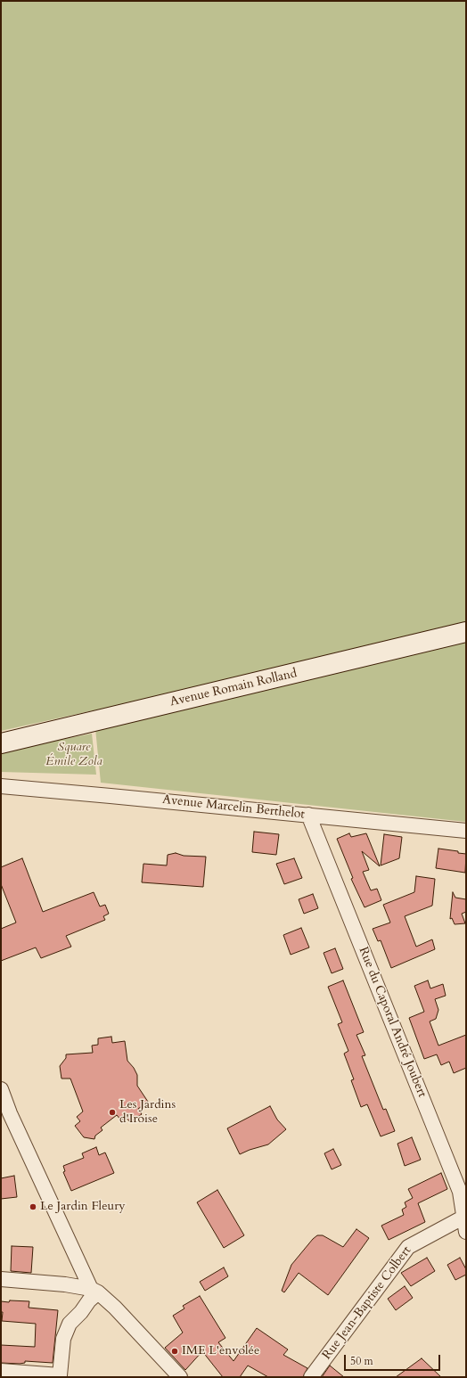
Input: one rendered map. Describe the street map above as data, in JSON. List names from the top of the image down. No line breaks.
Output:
{"streets":{"main road":["Avenue Romain Rolland"],"street":["Avenue Marcelin Berthelot","Rue du Caporal André Joubert","Rue Jean-Baptiste Colbert"]},"crossings":[["Avenue Marcelin Berthelot","Rue du Caporal André Joubert"],["Rue du Caporal André Joubert","Rue Jean-Baptiste Colbert"]],"parks":["Square Émile Zola"],"places":["Les Jardins d'Iroise","Le Jardin Fleury","IME L'envolée"],"scale_bar":"50 m"}
